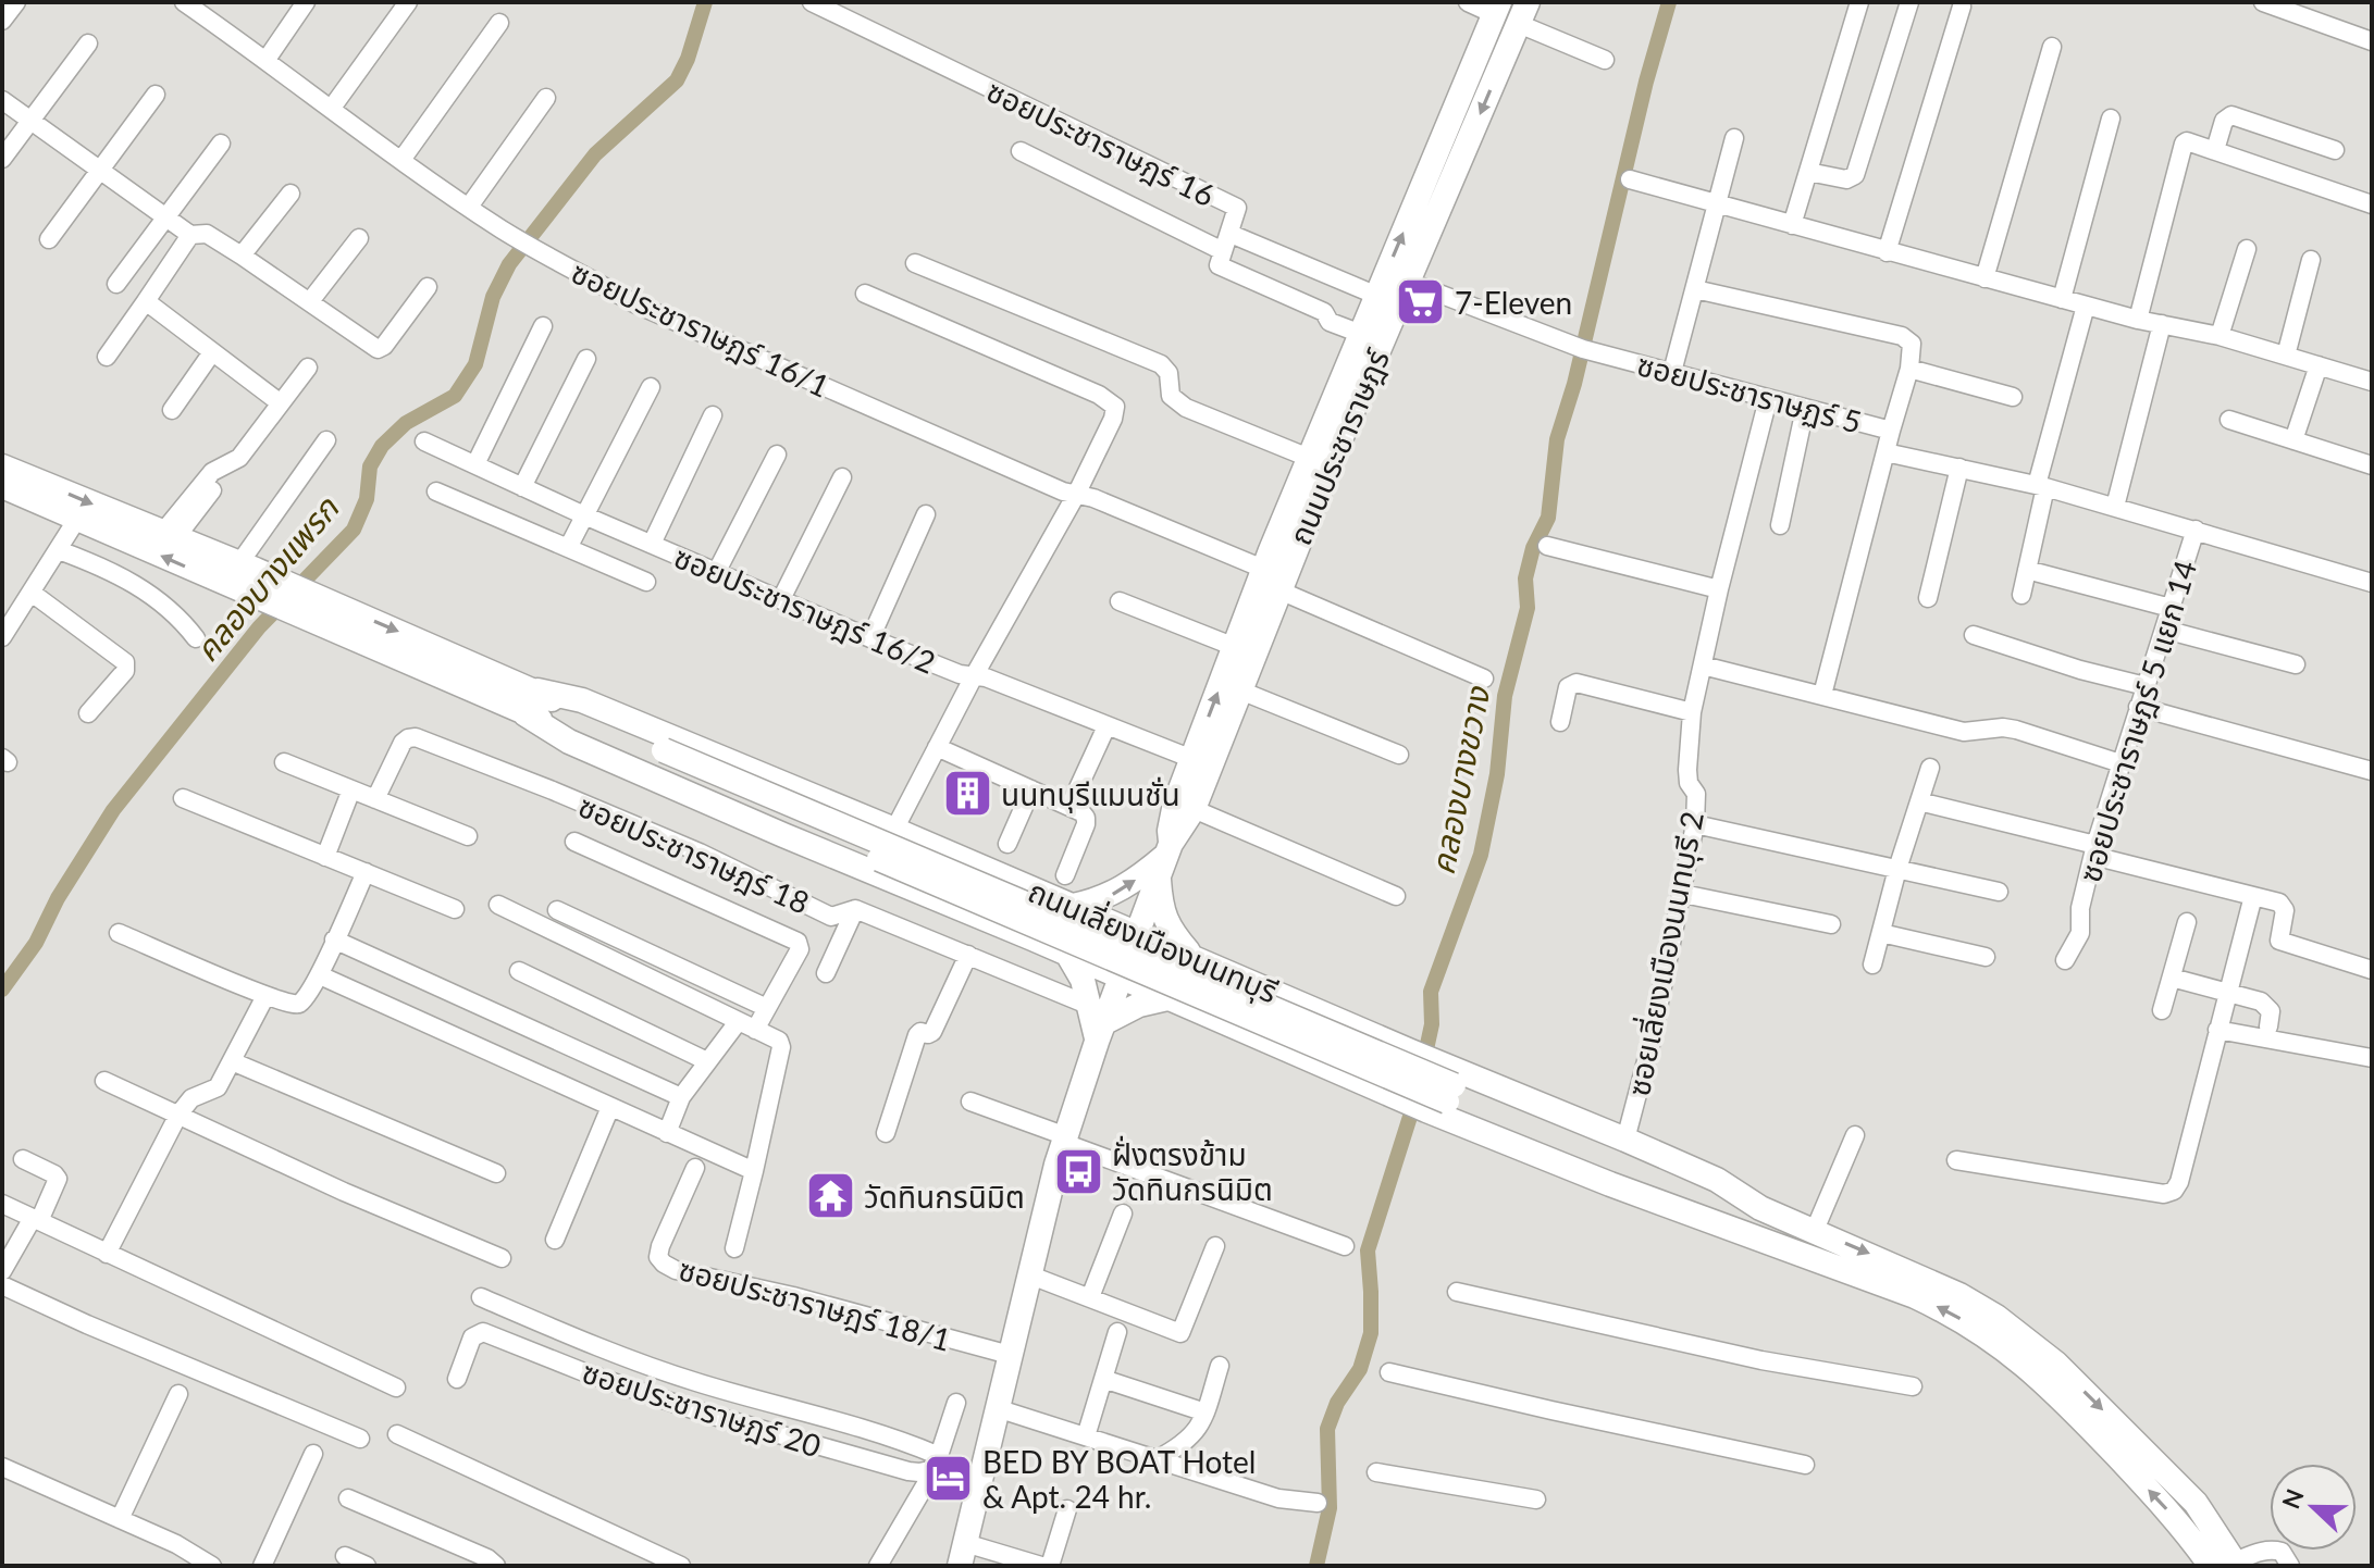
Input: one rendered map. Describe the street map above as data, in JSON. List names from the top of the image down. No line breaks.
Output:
{"streets":{"main road":["ถนนประชาราษฎร์","ถนนเลี่ยงเมืองนนทบุรี"],"street":["ซอยประชาราษฎร์ 16","ซอยประชาราษฎร์ 16/1","ซอยประชาราษฏร์ 5","ซอยประชาราษฎร์ 16/2","ซอยประชาราษฎร์ 5 แยก 14","ซอยประชาราษฎร์ 18","ซอยเลี่ยงเมืองนนทบุรี 2","ซอยประชาราษฎร์ 18/1","ซอยประชาราษฎร์ 20"]},"crossings":[["ซอยประชาราษฎร์ 16","ถนนประชาราษฎร์"],["ซอยประชาราษฎร์ 16/1","ถนนประชาราษฎร์"],["ซอยประชาราษฏร์ 5","ถนนประชาราษฎร์"],["ซอยประชาราษฏร์ 5","ซอยประชาราษฎร์ 5 แยก 14"],["ซอยประชาราษฏร์ 5","ซอยเลี่ยงเมืองนนทบุรี 2"],["ถนนประชาราษฎร์","ซอยประชาราษฎร์ 16/2"],["ถนนประชาราษฎร์","ซอยประชาราษฎร์ 18"],["ถนนประชาราษฎร์","ถนนเลี่ยงเมืองนนทบุรี"],["ถนนประชาราษฎร์","ซอยประชาราษฎร์ 18/1"],["ถนนประชาราษฎร์","ซอยประชาราษฎร์ 20"],["ถนนเลี่ยงเมืองนนทบุรี","ซอยเลี่ยงเมืองนนทบุรี 2"]],"water":["คลองบางแพรก","คลองบางขวาง"],"places":{"supermarket":["7-Eleven"],"building":["นนทบุรีแมนชั่น"],"bus stop":["ฝั่งตรงข้าม วัดทินกรนิมิต"],"temple":["วัดทินกรนิมิต"],"hotel":["BED BY BOAT Hotel & Apt. 24 hr."]},"north":"left"}
